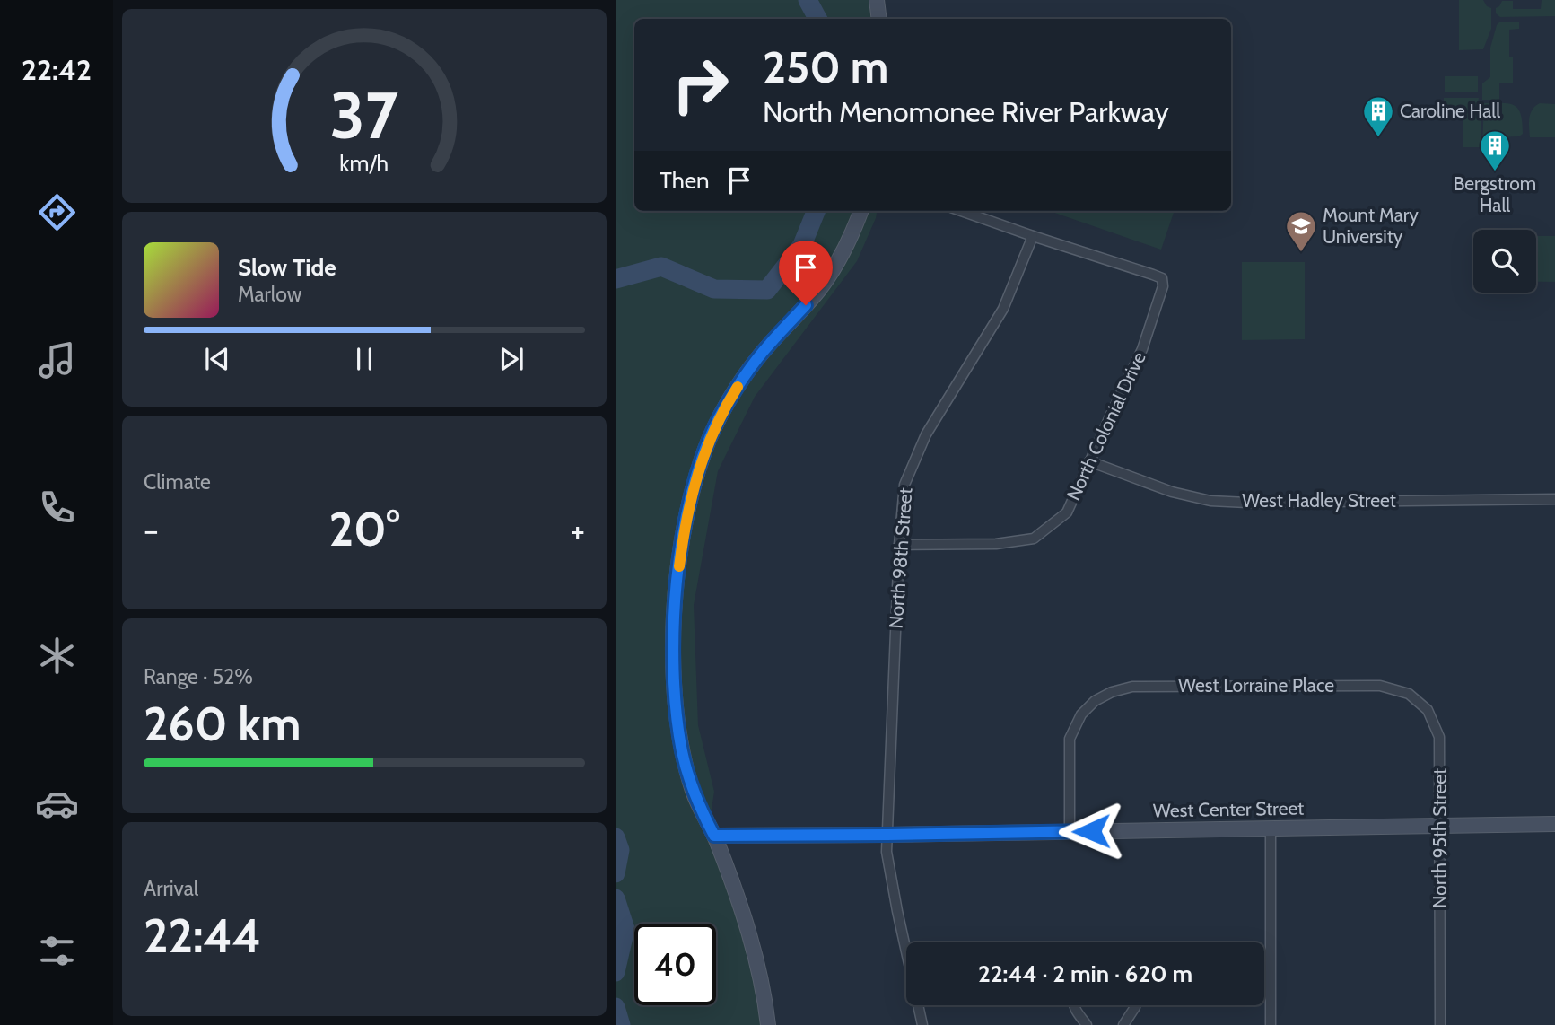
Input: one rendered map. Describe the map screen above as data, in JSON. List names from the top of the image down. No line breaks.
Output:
{"streets":{"street":["North Colonial Drive","West Hadley Street","North 98th Street","West Lorraine Place","West Center Street","North 95th Street"]},"crossings":[["North Colonial Drive","West Hadley Street"],["North Colonial Drive","North 98th Street"],["North 98th Street","West Center Street"],["West Lorraine Place","West Center Street"],["West Lorraine Place","North 95th Street"],["West Center Street","North 95th Street"]],"places":{"building":["Caroline Hall","Bergstrom Hall"],"school or university":["Mount Mary University"]},"page":{"tabs":"22:42","turn":["250 m","North Menomonee River Parkway"],"then":"Then","song":["Slow Tide","Marlow"],"tile":["Climate",["Range · 52%","260 km"],["Arrival","22:44"]],"heat":["−","20°","+"],"limit":"40","trip":"22:44 · 2 min · 620 m","gauge":["37","km/h"]}}
